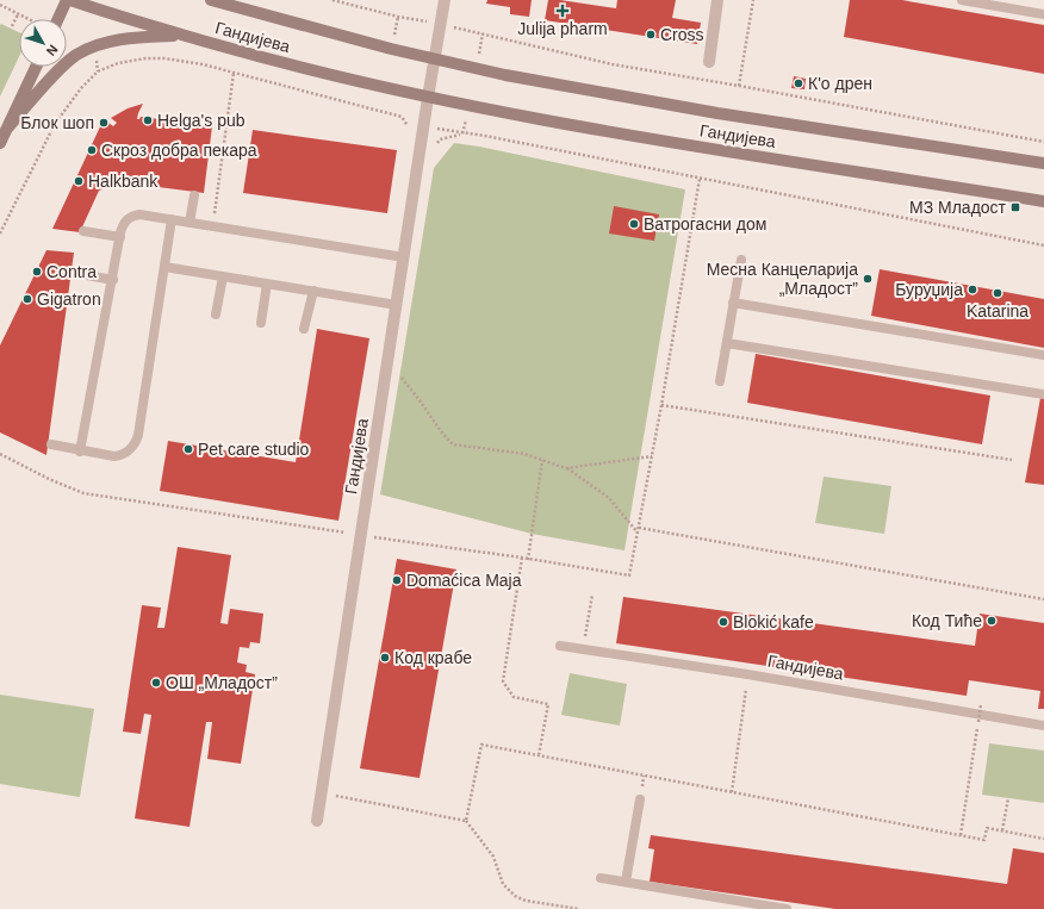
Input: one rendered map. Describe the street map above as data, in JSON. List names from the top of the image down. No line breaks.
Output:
{"streets":{"main road":["Гандијева"]},"places":{"health":["Julija pharm"],"other":["Cross","К'о дрен","Helga's pub","Блок шоп","Скроз добра пекара","Halkbank","Ватрогасни дом","Contra","Месна Канцеларија „Младост”","Буруџија","Katarina","Gigatron","Pet care studio","Domaćica Maja","Код Тиће","Blokić kafe","Код крабе","ОШ „Младост”"],"transit":["МЗ Младост"]},"north":"bottom right"}
